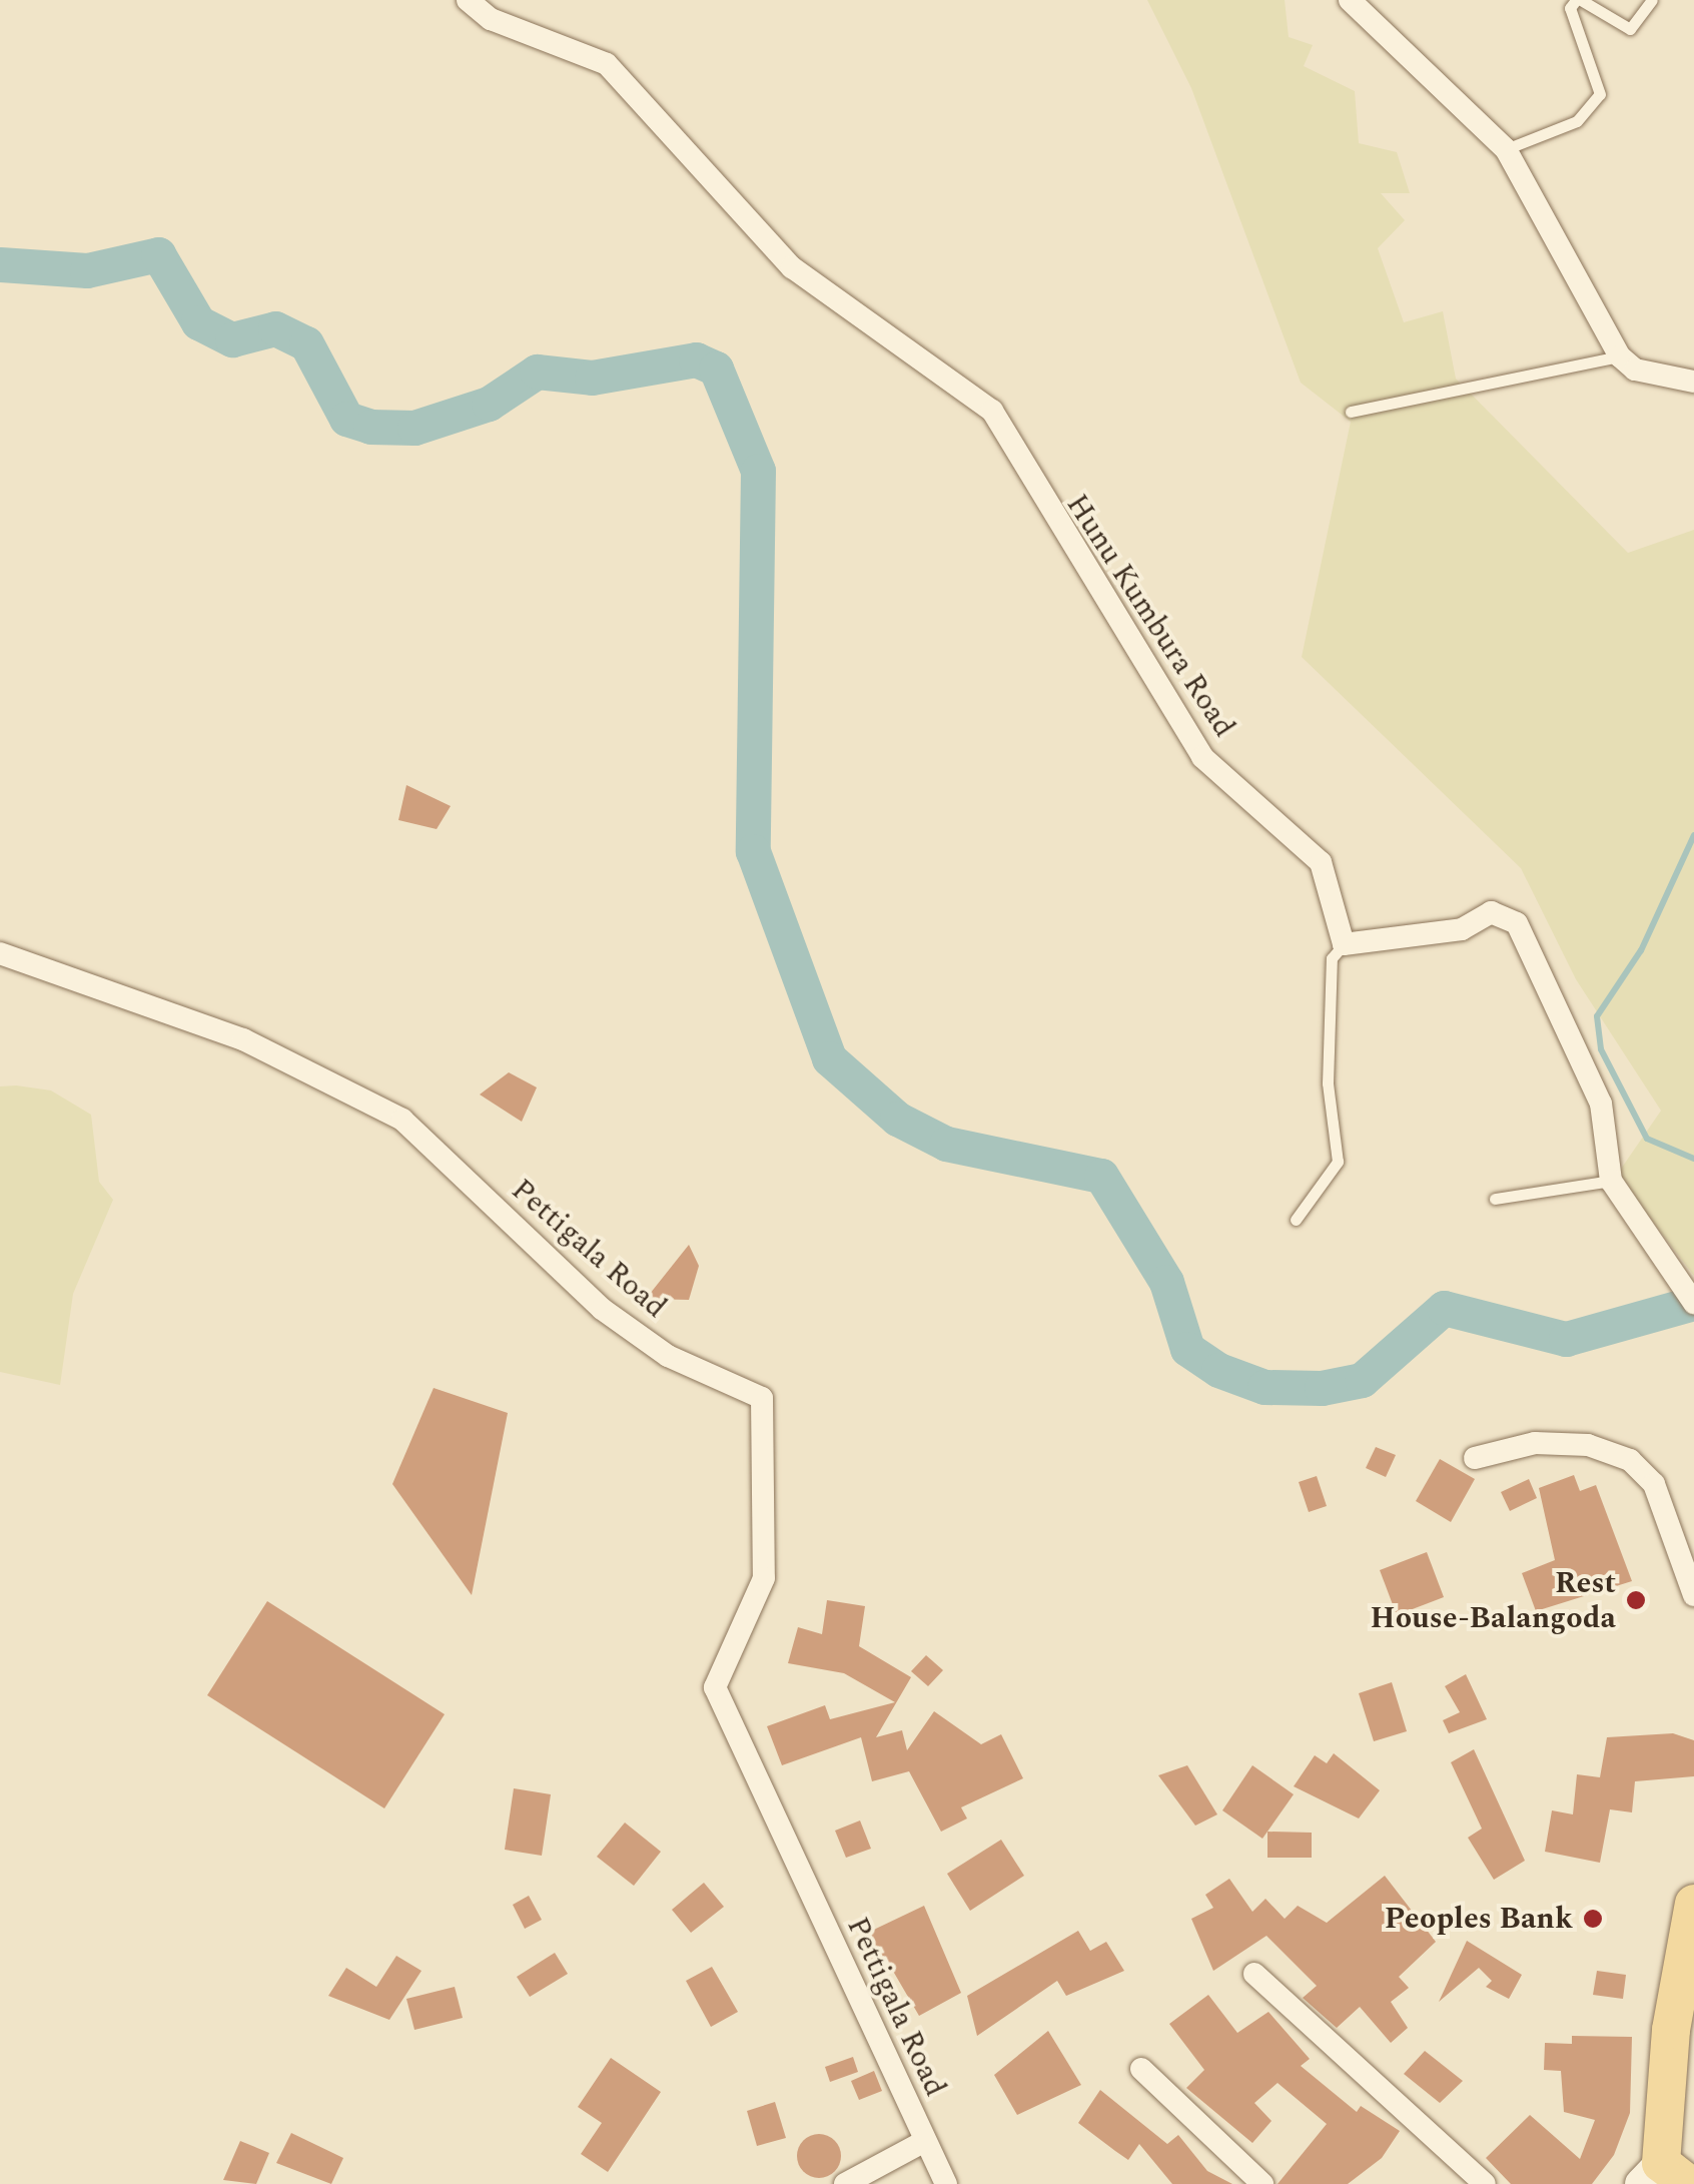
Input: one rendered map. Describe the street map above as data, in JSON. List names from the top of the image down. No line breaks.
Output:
{"streets":{"street":["Hunu Kumbura Road","Pettigala Road"]},"places":["Rest House-Balangoda","Peoples Bank"]}
